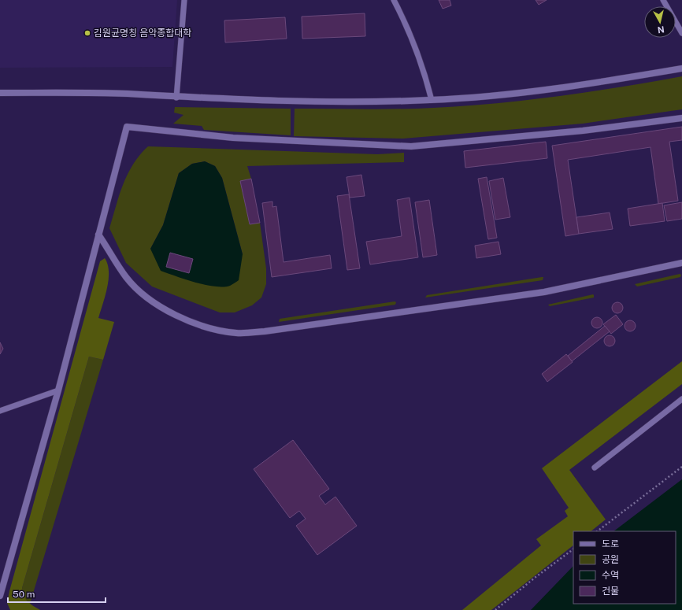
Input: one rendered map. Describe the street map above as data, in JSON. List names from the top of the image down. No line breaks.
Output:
{"places":["김원균명칭 음악종합대학"],"legend":["도로","공원","수역","건물"],"scale_bar":"50 m","north":"bottom"}
